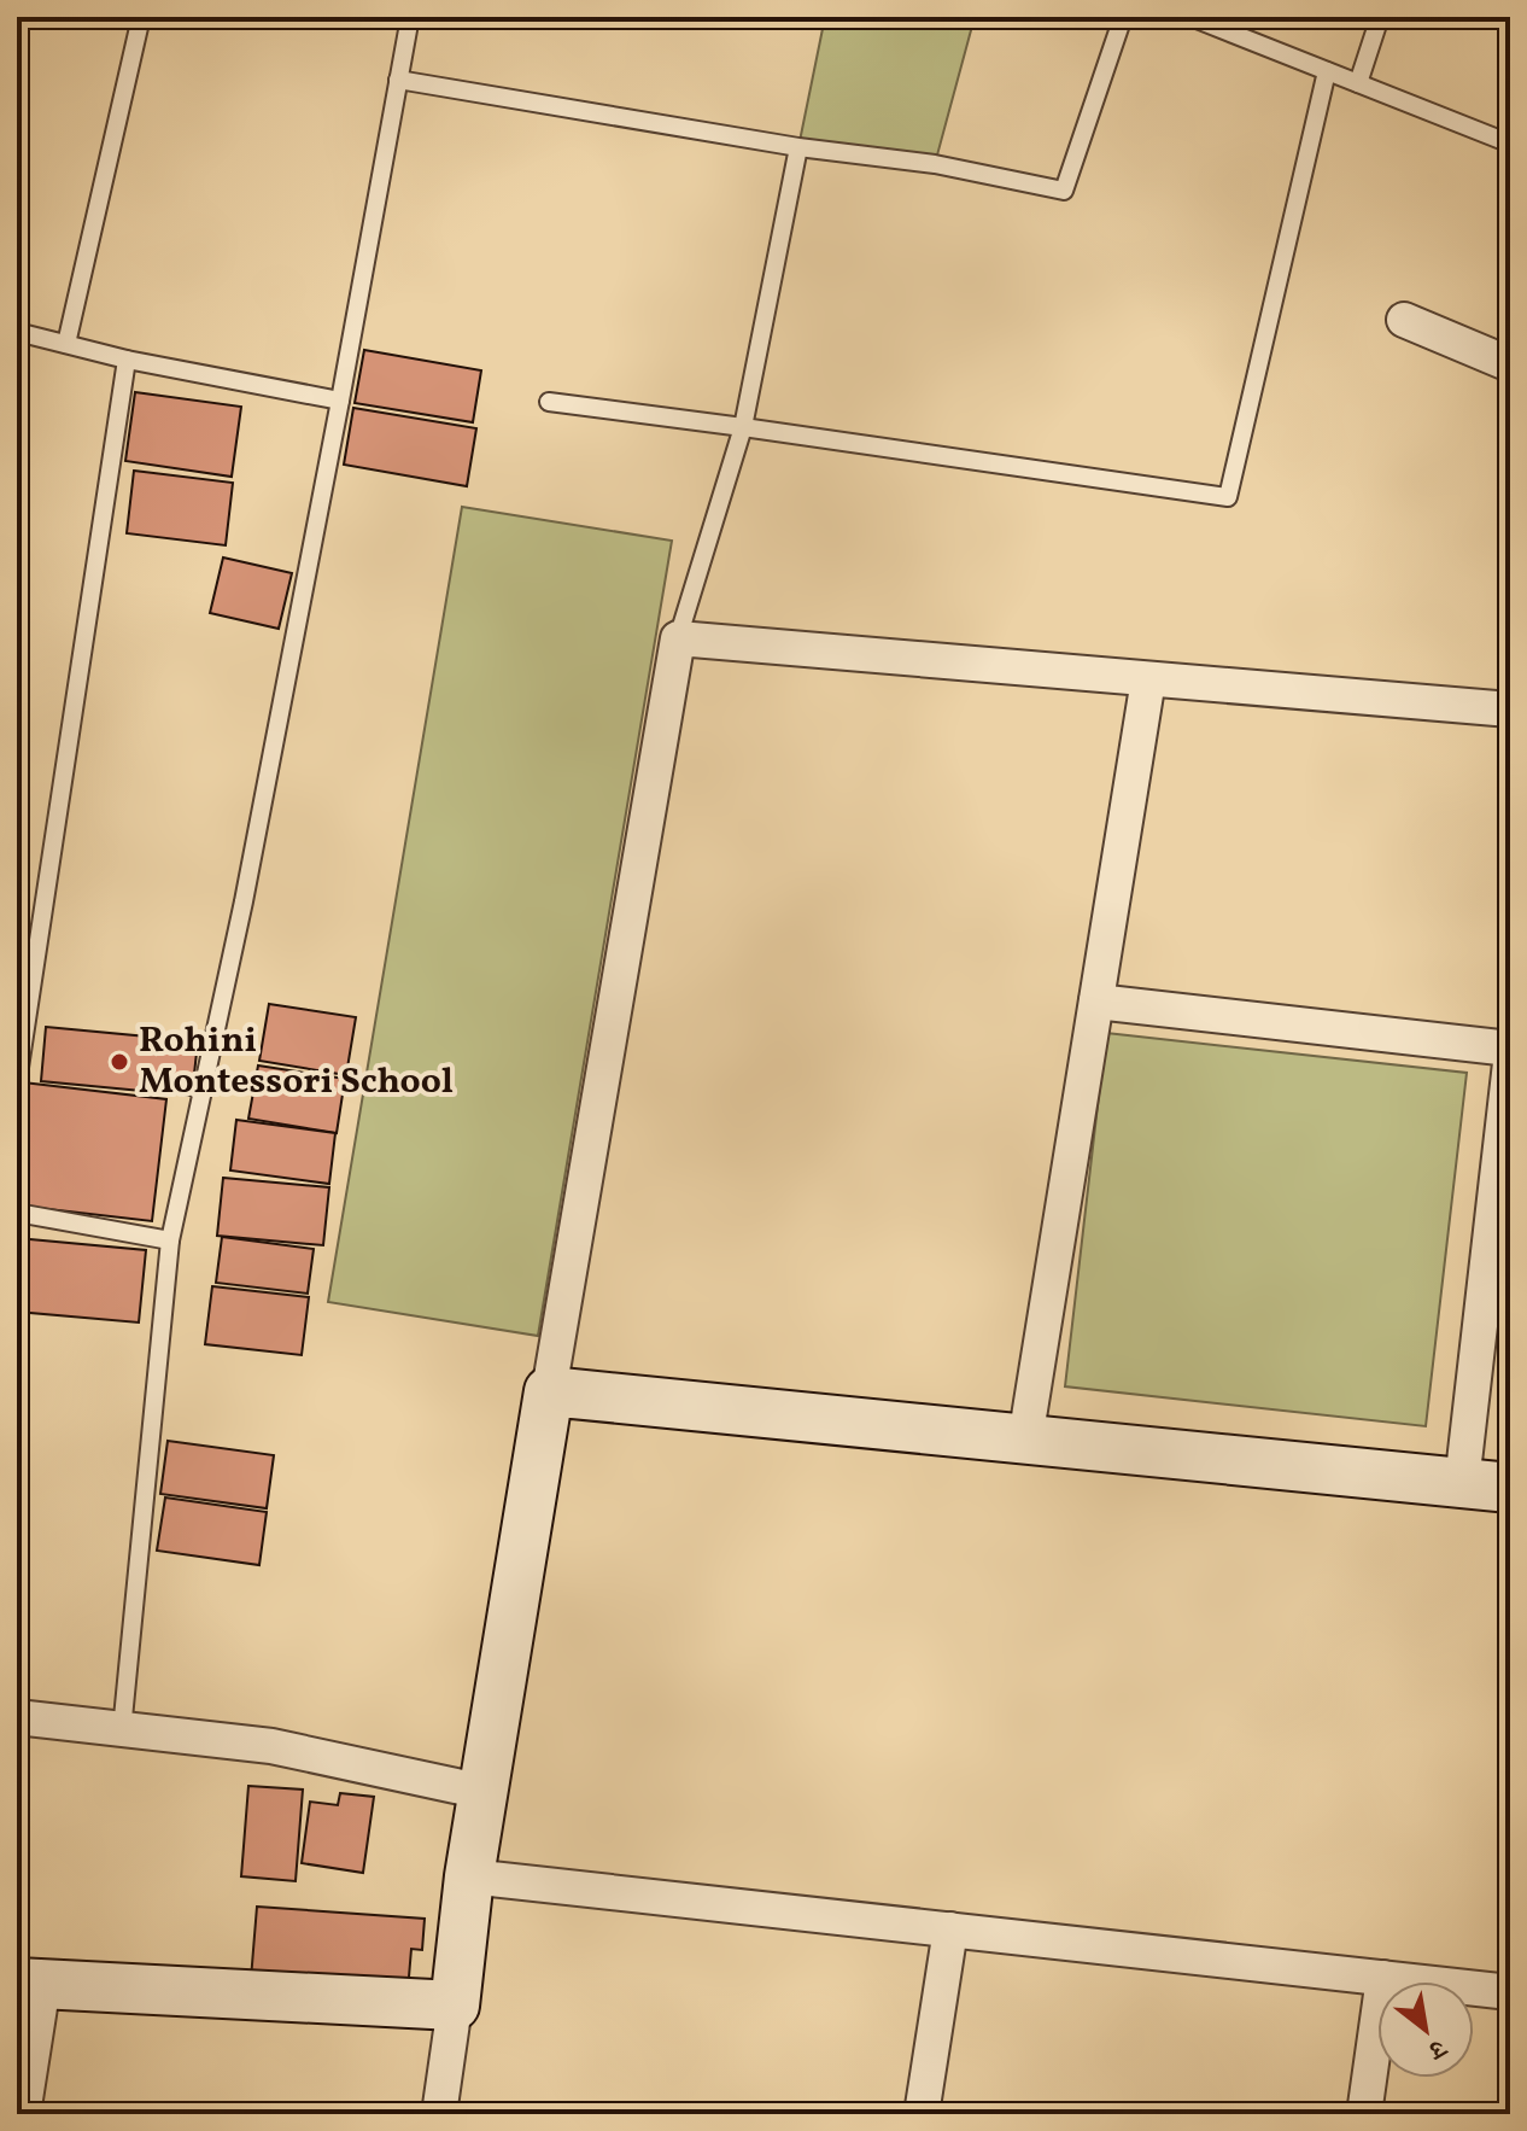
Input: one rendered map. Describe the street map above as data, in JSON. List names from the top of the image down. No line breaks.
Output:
{"places":["Rohini Montessori School"],"north":"bottom right"}
